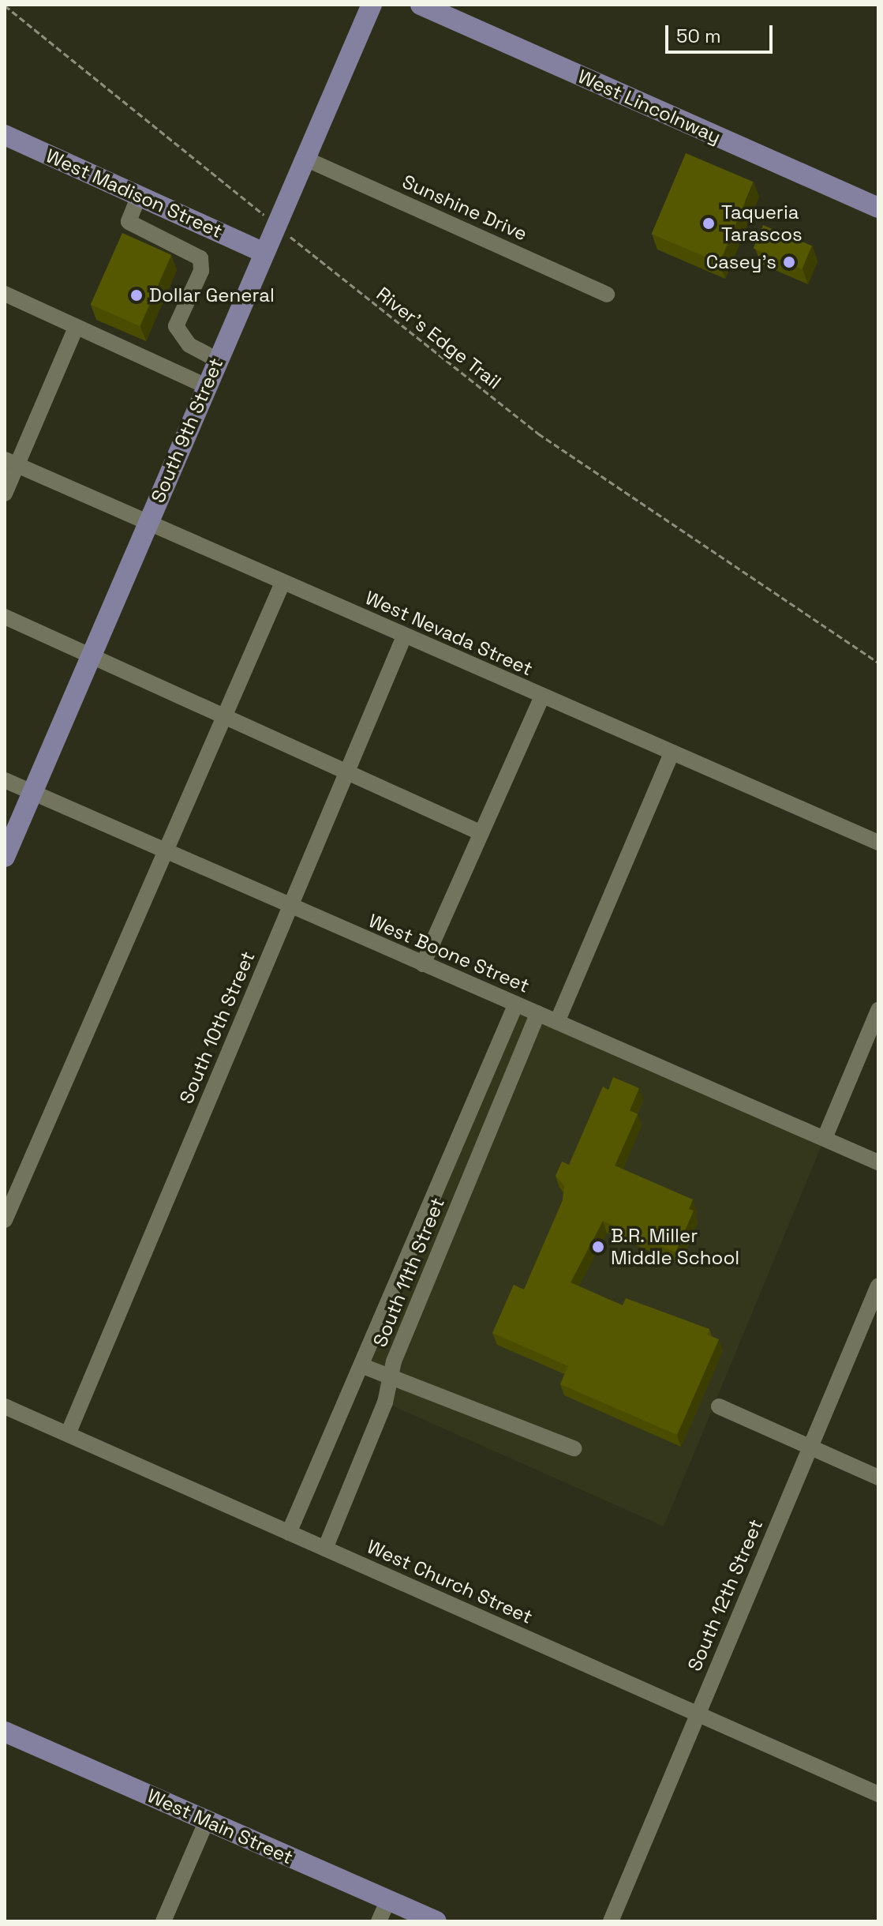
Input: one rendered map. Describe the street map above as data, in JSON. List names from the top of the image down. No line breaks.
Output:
{"streets":{"main road":["West Lincolnway","West Madison Street","South 9th Street","West Main Street"],"street":["Sunshine Drive","West Nevada Street","West Boone Street","South 10th Street","South 11th Street","West Church Street","South 12th Street"],"path":["River's Edge Trail"]},"crossings":[["West Madison Street","South 9th Street"],["Sunshine Drive","South 9th Street"],["River's Edge Trail","South 9th Street"],["South 9th Street","West Nevada Street"],["South 9th Street","West Boone Street"],["West Nevada Street","South 10th Street"],["West Boone Street","South 10th Street"],["West Boone Street","South 11th Street"],["South 10th Street","West Church Street"],["South 11th Street","West Church Street"],["West Church Street","South 12th Street"]],"places":["Taqueria Tarascos","Casey's","Dollar General","B.R. Miller Middle School"],"scale_bar":"50 m"}
